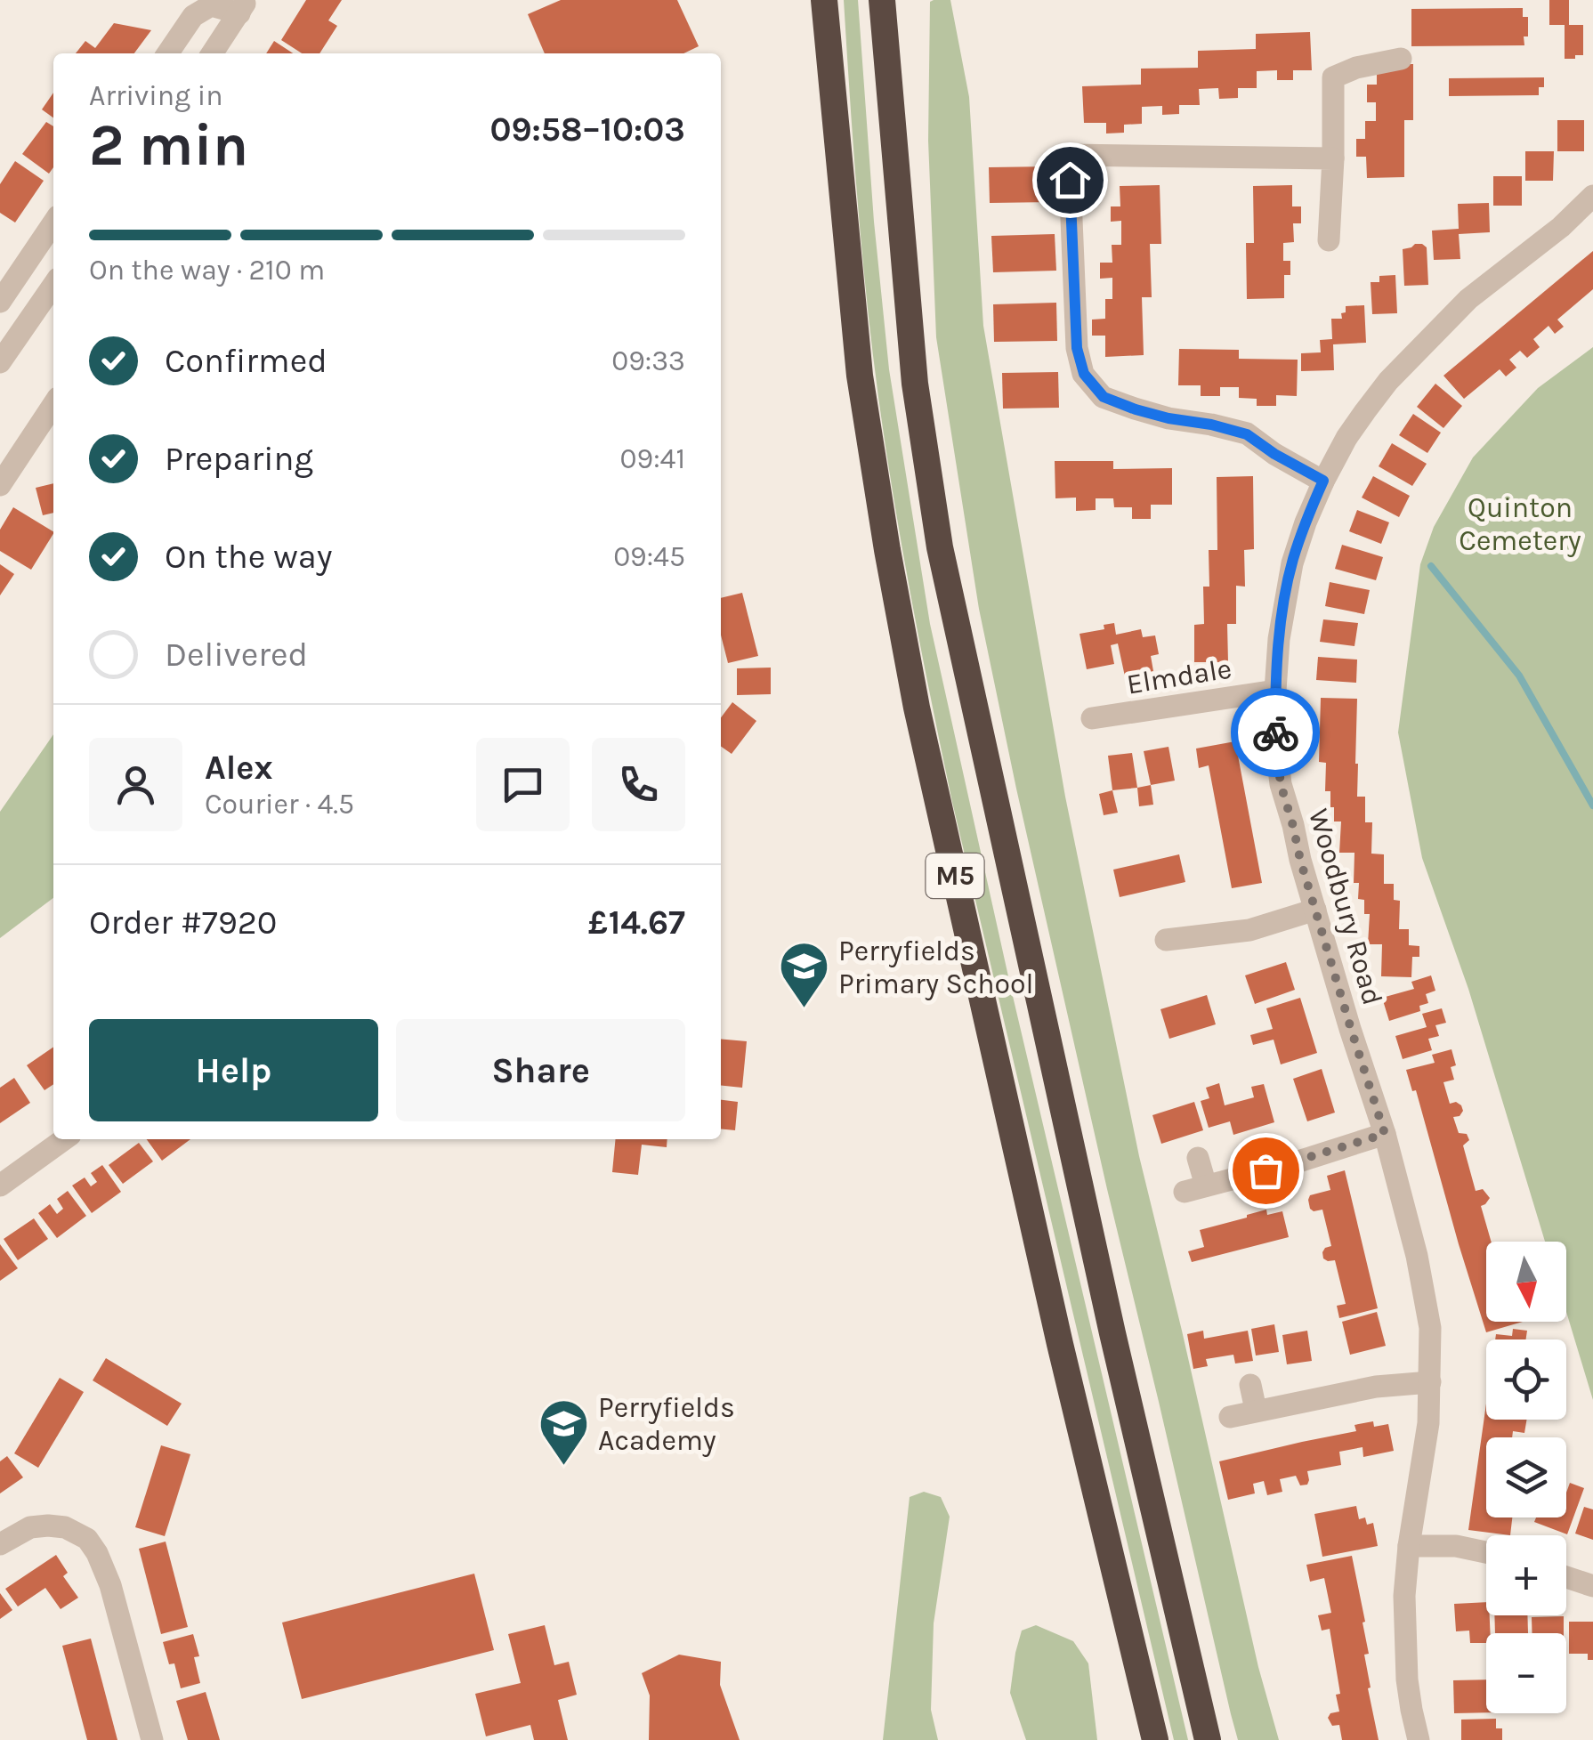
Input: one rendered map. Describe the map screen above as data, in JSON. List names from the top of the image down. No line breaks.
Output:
{"streets":{"highway":["M5"],"street":["Elmdale","Woodbury Road"]},"crossings":[["Elmdale","Woodbury Road"]],"parks":["Quinton Cemetery"],"places":{"school or university":["Perryfields Primary School","Perryfields Academy"]},"north":"bottom","page":{"heading":["2 min","Arriving in","09:58–10:03"],"panel":["Alex","Courier · 4.5","Order #7920","£14.67"],"bar":"On the way · 210 m","list":[["Confirmed","09:33"],["Preparing","09:41"],["On the way","09:45"],"Delivered"],"buttons":["Help","Share"],"map_buttons":["+","−"]}}
